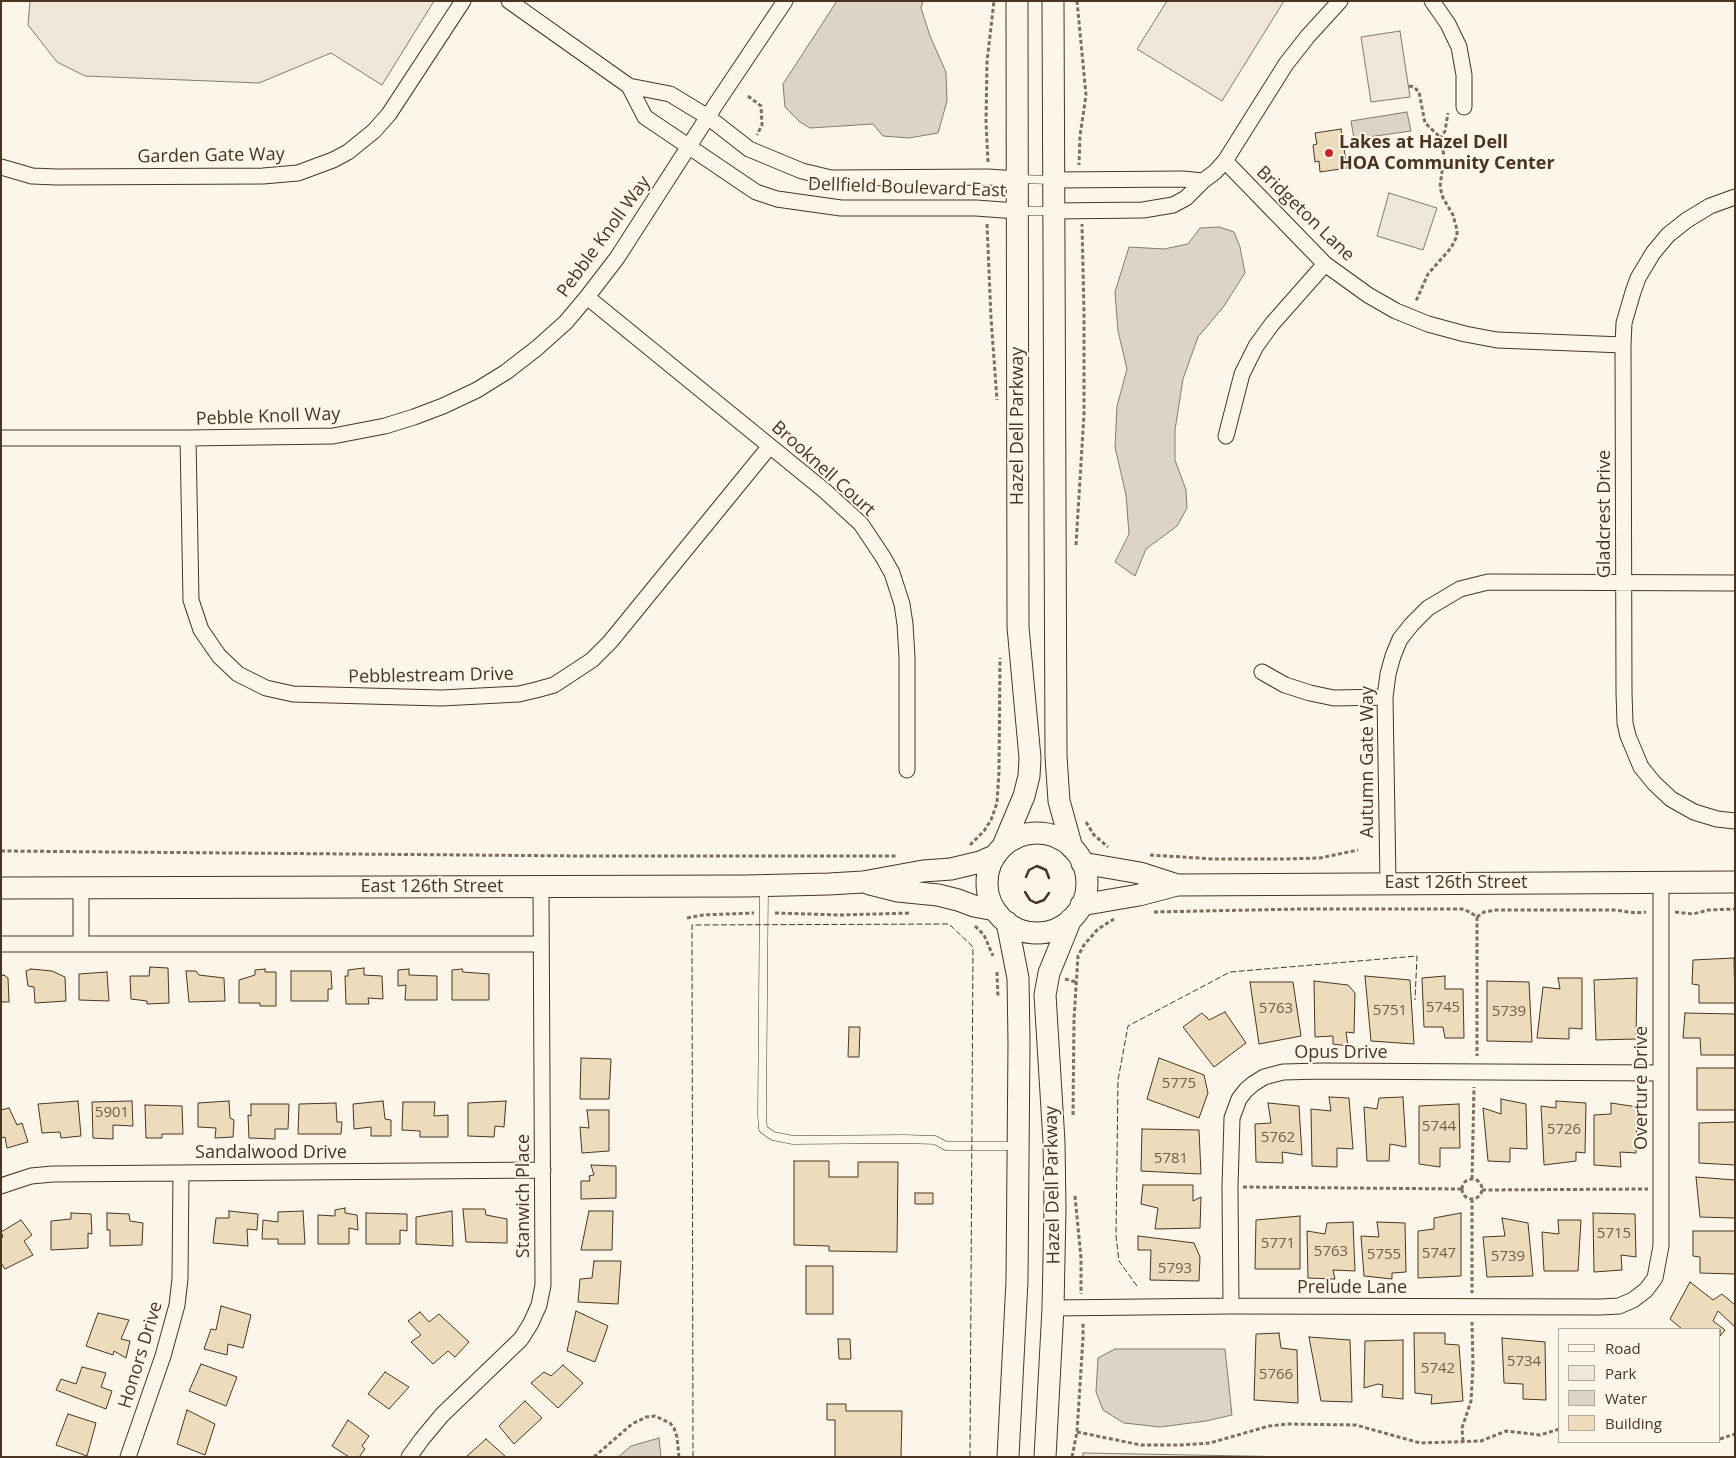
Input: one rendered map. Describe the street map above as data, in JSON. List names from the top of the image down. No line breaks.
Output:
{"streets":{"main road":["Hazel Dell Parkway","East 126th Street"],"street":["Garden Gate Way","Dellfield Boulevard East","Bridgeton Lane","Pebble Knoll Way","Brooknell Court","Gladcrest Drive","Pebblestream Drive","Autumn Gate Way","Opus Drive","Overture Drive","Sandalwood Drive","Stanwich Place","Prelude Lane","Honors Drive"]},"crossings":[["Dellfield Boulevard East","Pebble Knoll Way"],["Dellfield Boulevard East","Hazel Dell Parkway"],["Bridgeton Lane","Gladcrest Drive"],["Pebble Knoll Way","Brooknell Court"],["Pebble Knoll Way","Pebblestream Drive"],["Hazel Dell Parkway","East 126th Street"],["Hazel Dell Parkway","Prelude Lane"],["Brooknell Court","Pebblestream Drive"],["Gladcrest Drive","Autumn Gate Way"],["Autumn Gate Way","East 126th Street"],["East 126th Street","Overture Drive"],["East 126th Street","Stanwich Place"],["Opus Drive","Overture Drive"],["Opus Drive","Prelude Lane"],["Overture Drive","Prelude Lane"],["Sandalwood Drive","Stanwich Place"],["Sandalwood Drive","Honors Drive"]],"places":["Lakes at Hazel Dell HOA Community Center"],"house_numbers":["5745","5763","5751","5739","5775","5901","5744","5726","5762","5781","5715","5771","5763","5747","5755","5739","5793","5734","5742","5766"],"legend":["Road","Park","Water","Building"]}
